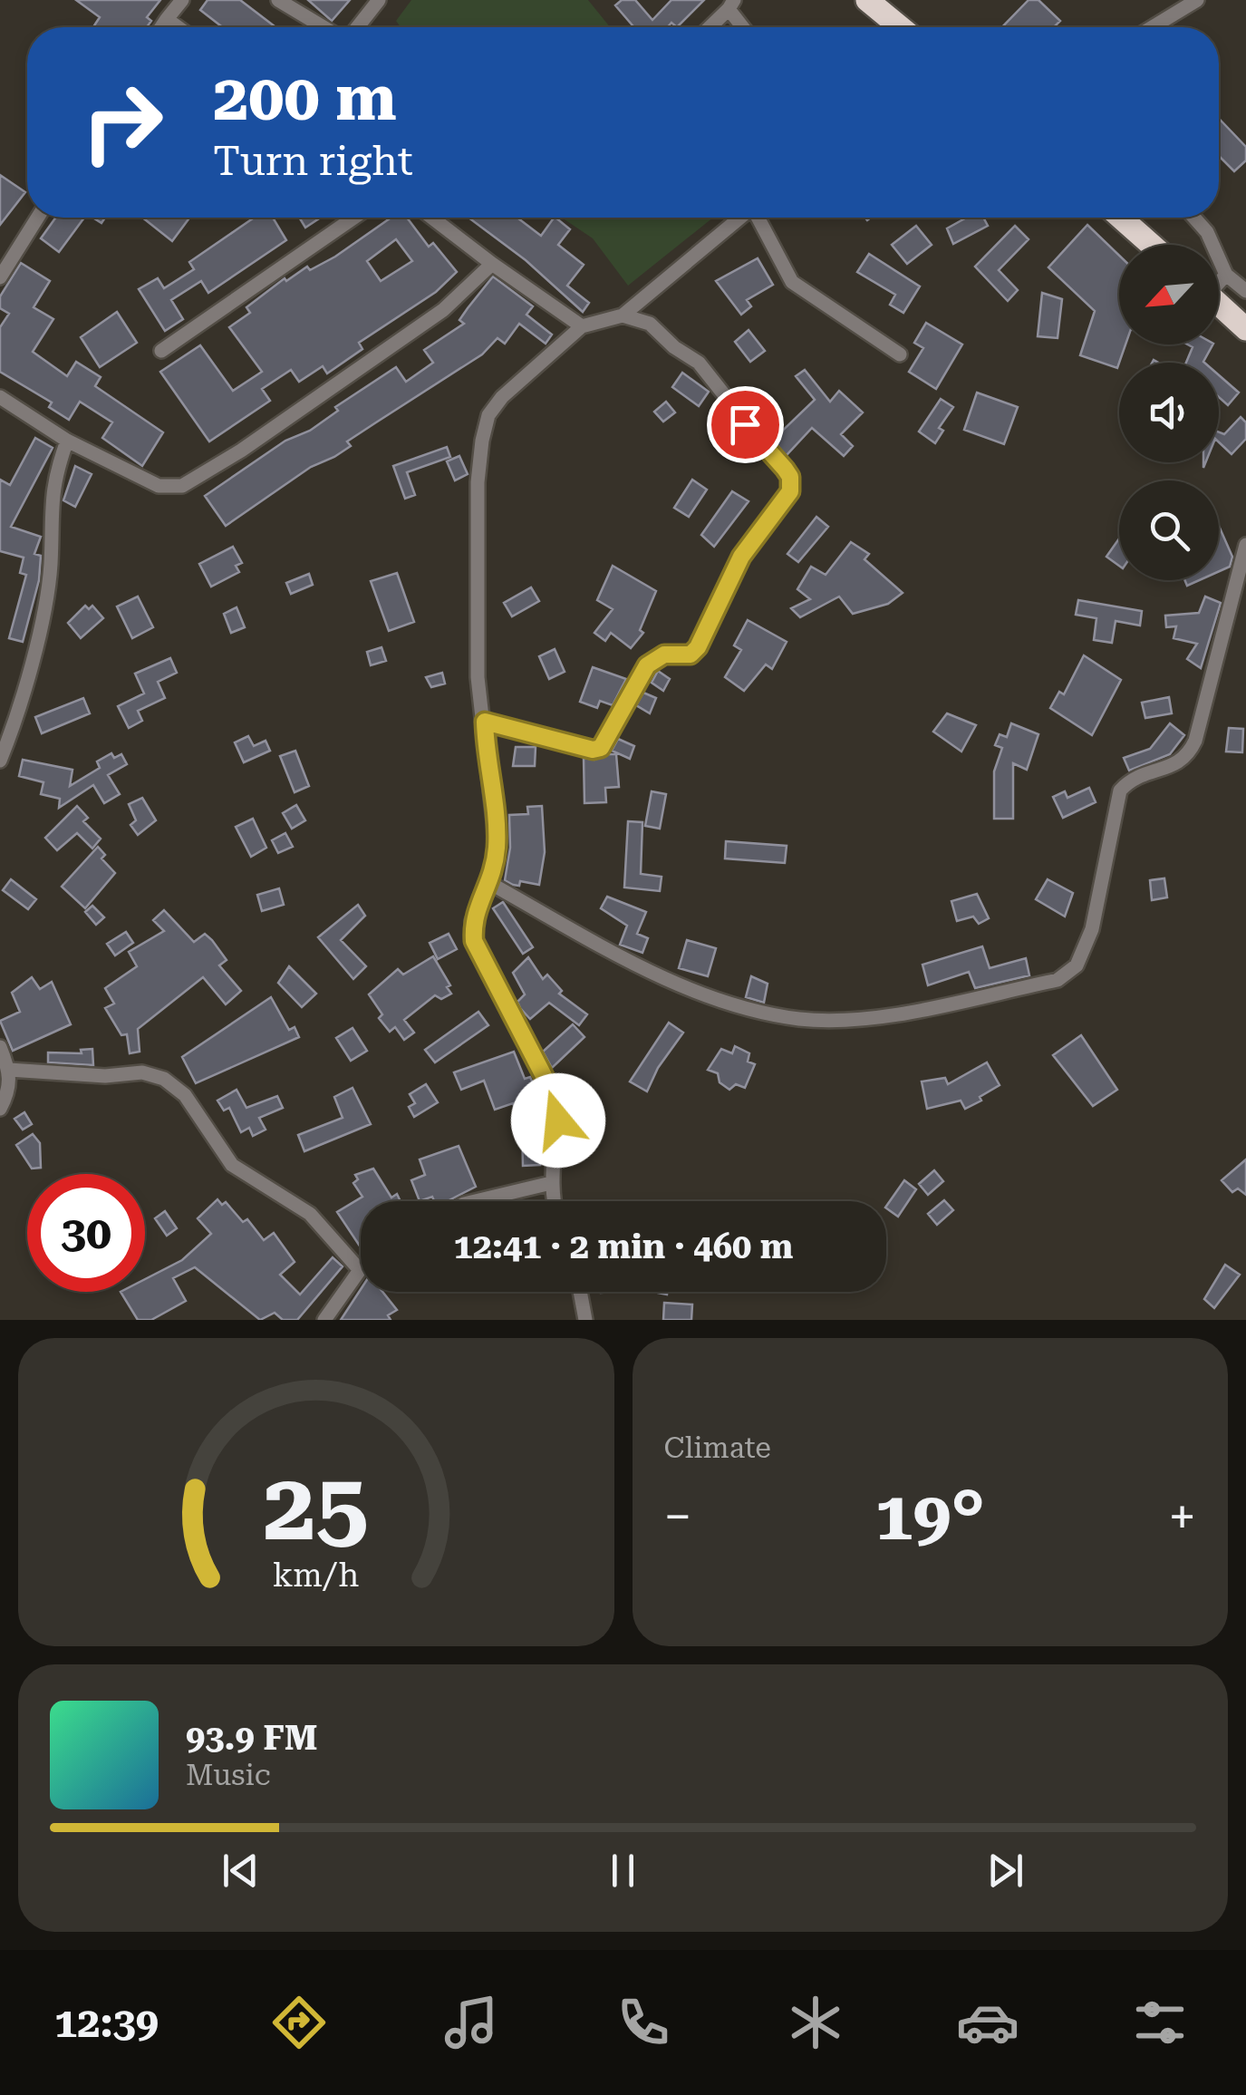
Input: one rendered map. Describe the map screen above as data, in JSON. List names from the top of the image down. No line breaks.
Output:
{"north":"bottom left","page":{"turn":["200 m","Turn right"],"limit":"30","trip":"12:41 · 2 min · 460 m","tile":"Climate","heat":["−","19°","+"],"song":["93.9 FM","Music"],"tabs":"12:39","gauge":["25","km/h"]}}
